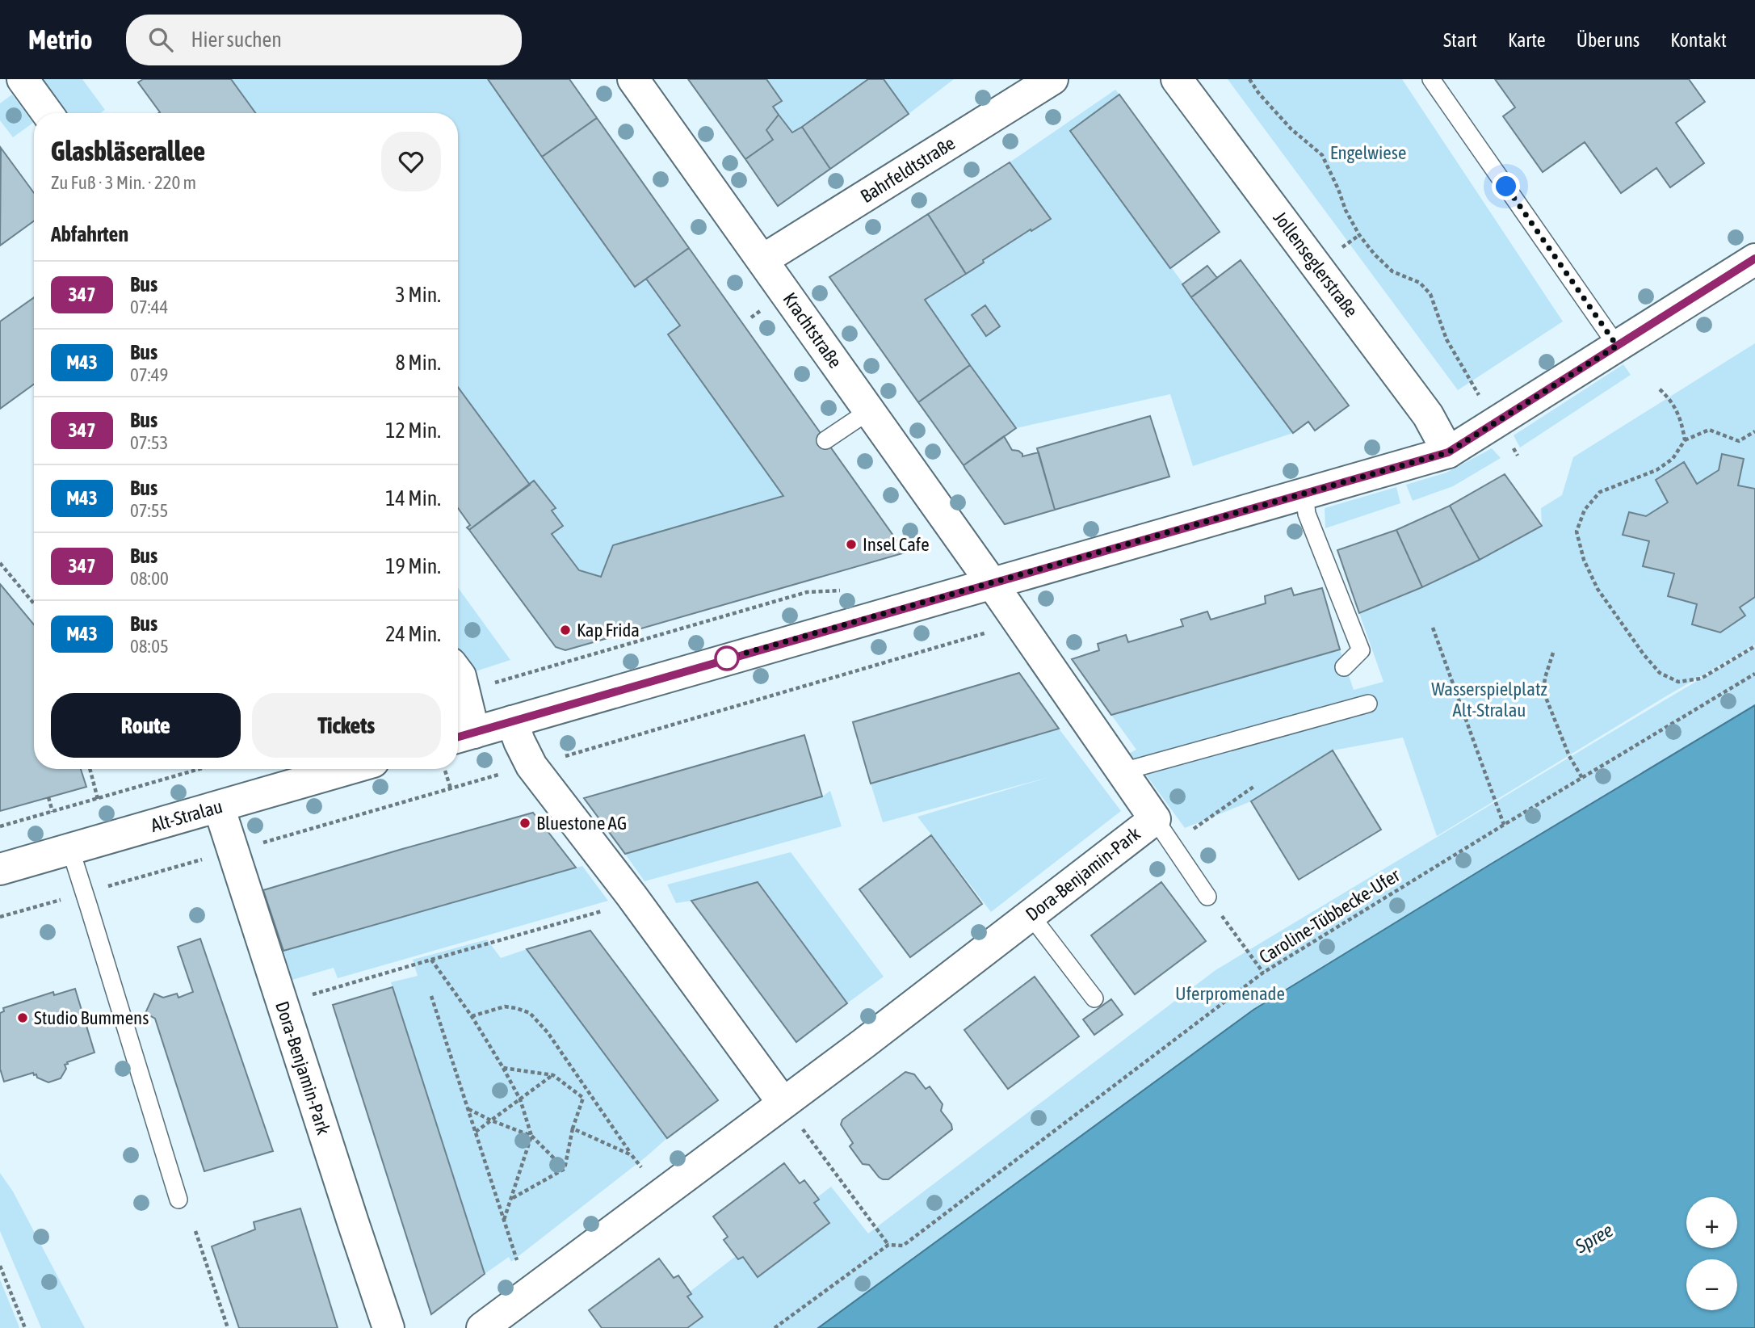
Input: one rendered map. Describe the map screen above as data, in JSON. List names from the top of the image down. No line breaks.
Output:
{"streets":{"street":["Bahrfeldtstraße","Jollenseglerstraße","Krachtstraße","Alt-Stralau","Dora-Benjamin-Park"],"path":["Caroline-Tübbecke-Ufer"]},"crossings":[["Bahrfeldtstraße","Krachtstraße"],["Krachtstraße","Dora-Benjamin-Park"],["Alt-Stralau","Dora-Benjamin-Park"]],"water":["Spree"],"parks":["Engelwiese","Wasserspielplatz Alt-Stralau","Uferpromenade"],"places":["Insel Cafe","Kap Frida","Bluestone AG","Studio Bummens"],"lines":["bus line 347"],"page":{"header":"Metrio","search":"Hier suchen","nav":["Start","Karte","Über uns","Kontakt"],"heading":[["Glasbläserallee","Zu Fuß · 3 Min. · 220 m"],"Abfahrten"],"list":[{"mark":"347","name":"Bus","note":"07:44","value":"3 Min."},{"mark":"M43","name":"Bus","note":"07:49","value":"8 Min."},{"mark":"347","name":"Bus","note":"07:53","value":"12 Min."},{"mark":"M43","name":"Bus","note":"07:55","value":"14 Min."},{"mark":"347","name":"Bus","note":"08:00","value":"19 Min."},{"mark":"M43","name":"Bus","note":"08:05","value":"24 Min."}],"buttons":["Route","Tickets"],"map_buttons":["+","−"]}}
